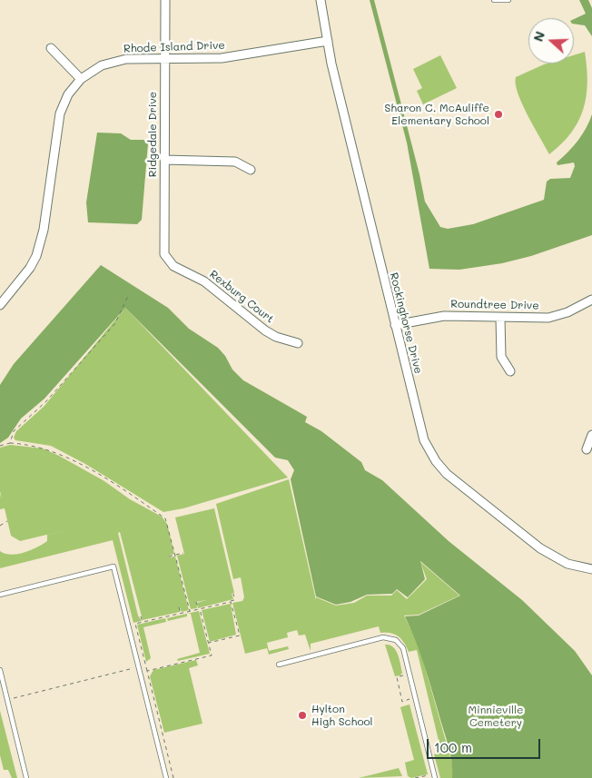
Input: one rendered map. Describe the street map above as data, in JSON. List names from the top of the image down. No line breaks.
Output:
{"streets":{"street":["Rhode Island Drive","Ridgedale Drive","Rexburg Court","Roundtree Drive","Rockinghorse Drive"]},"crossings":[["Rhode Island Drive","Ridgedale Drive"],["Rhode Island Drive","Rockinghorse Drive"],["Ridgedale Drive","Rexburg Court"],["Roundtree Drive","Rockinghorse Drive"]],"parks":["Minnieville Cemetery"],"places":["Sharon C. McAuliffe Elementary School","Hylton High School"],"scale_bar":"100 m","north":"left"}
